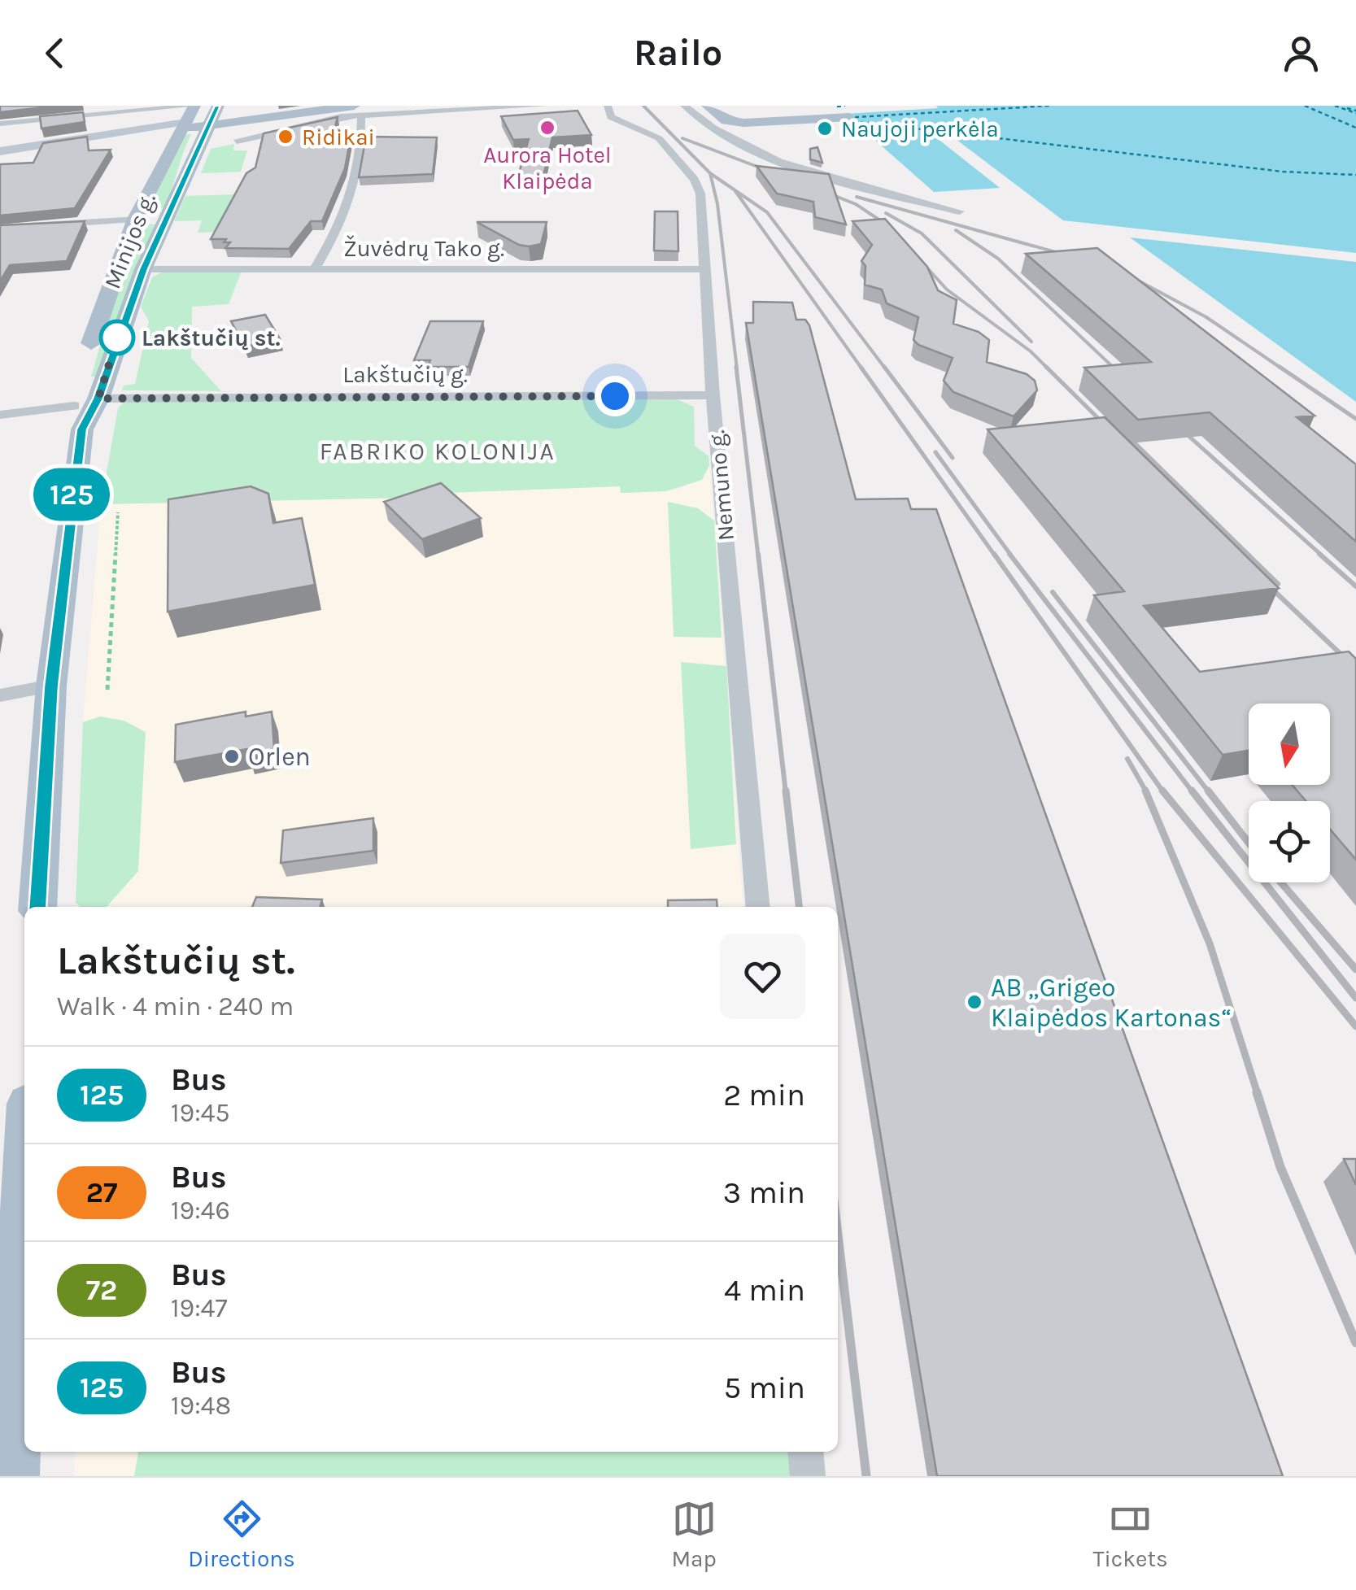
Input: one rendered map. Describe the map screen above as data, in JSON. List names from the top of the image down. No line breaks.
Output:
{"streets":{"main road":["Minijos g."],"street":["Žuvėdrų Tako g.","Lakštučių g.","Nemuno g."]},"crossings":[["Minijos g.","Žuvėdrų Tako g."],["Minijos g.","Lakštučių g."],["Žuvėdrų Tako g.","Nemuno g."],["Lakštučių g.","Nemuno g."]],"districts":["FABRIKO KOLONIJA"],"places":["Aurora Hotel Klaipėda","Naujoji perkėla","Ridikai","Lakštučių st.","Orlen","AB „Grigeo Klaipėdos Kartonas“"],"lines":["bus line 125"],"north":"bottom","page":{"header":"Railo","on_map":"125","heading":["Lakštučių st.","Walk · 4 min · 240 m"],"list":[{"mark":"125","name":"Bus","note":"19:45","value":"2 min"},{"mark":"27","name":"Bus","note":"19:46","value":"3 min"},{"mark":"72","name":"Bus","note":"19:47","value":"4 min"},{"mark":"125","name":"Bus","note":"19:48","value":"5 min"}],"tabs":["Directions","Map","Tickets"]}}
